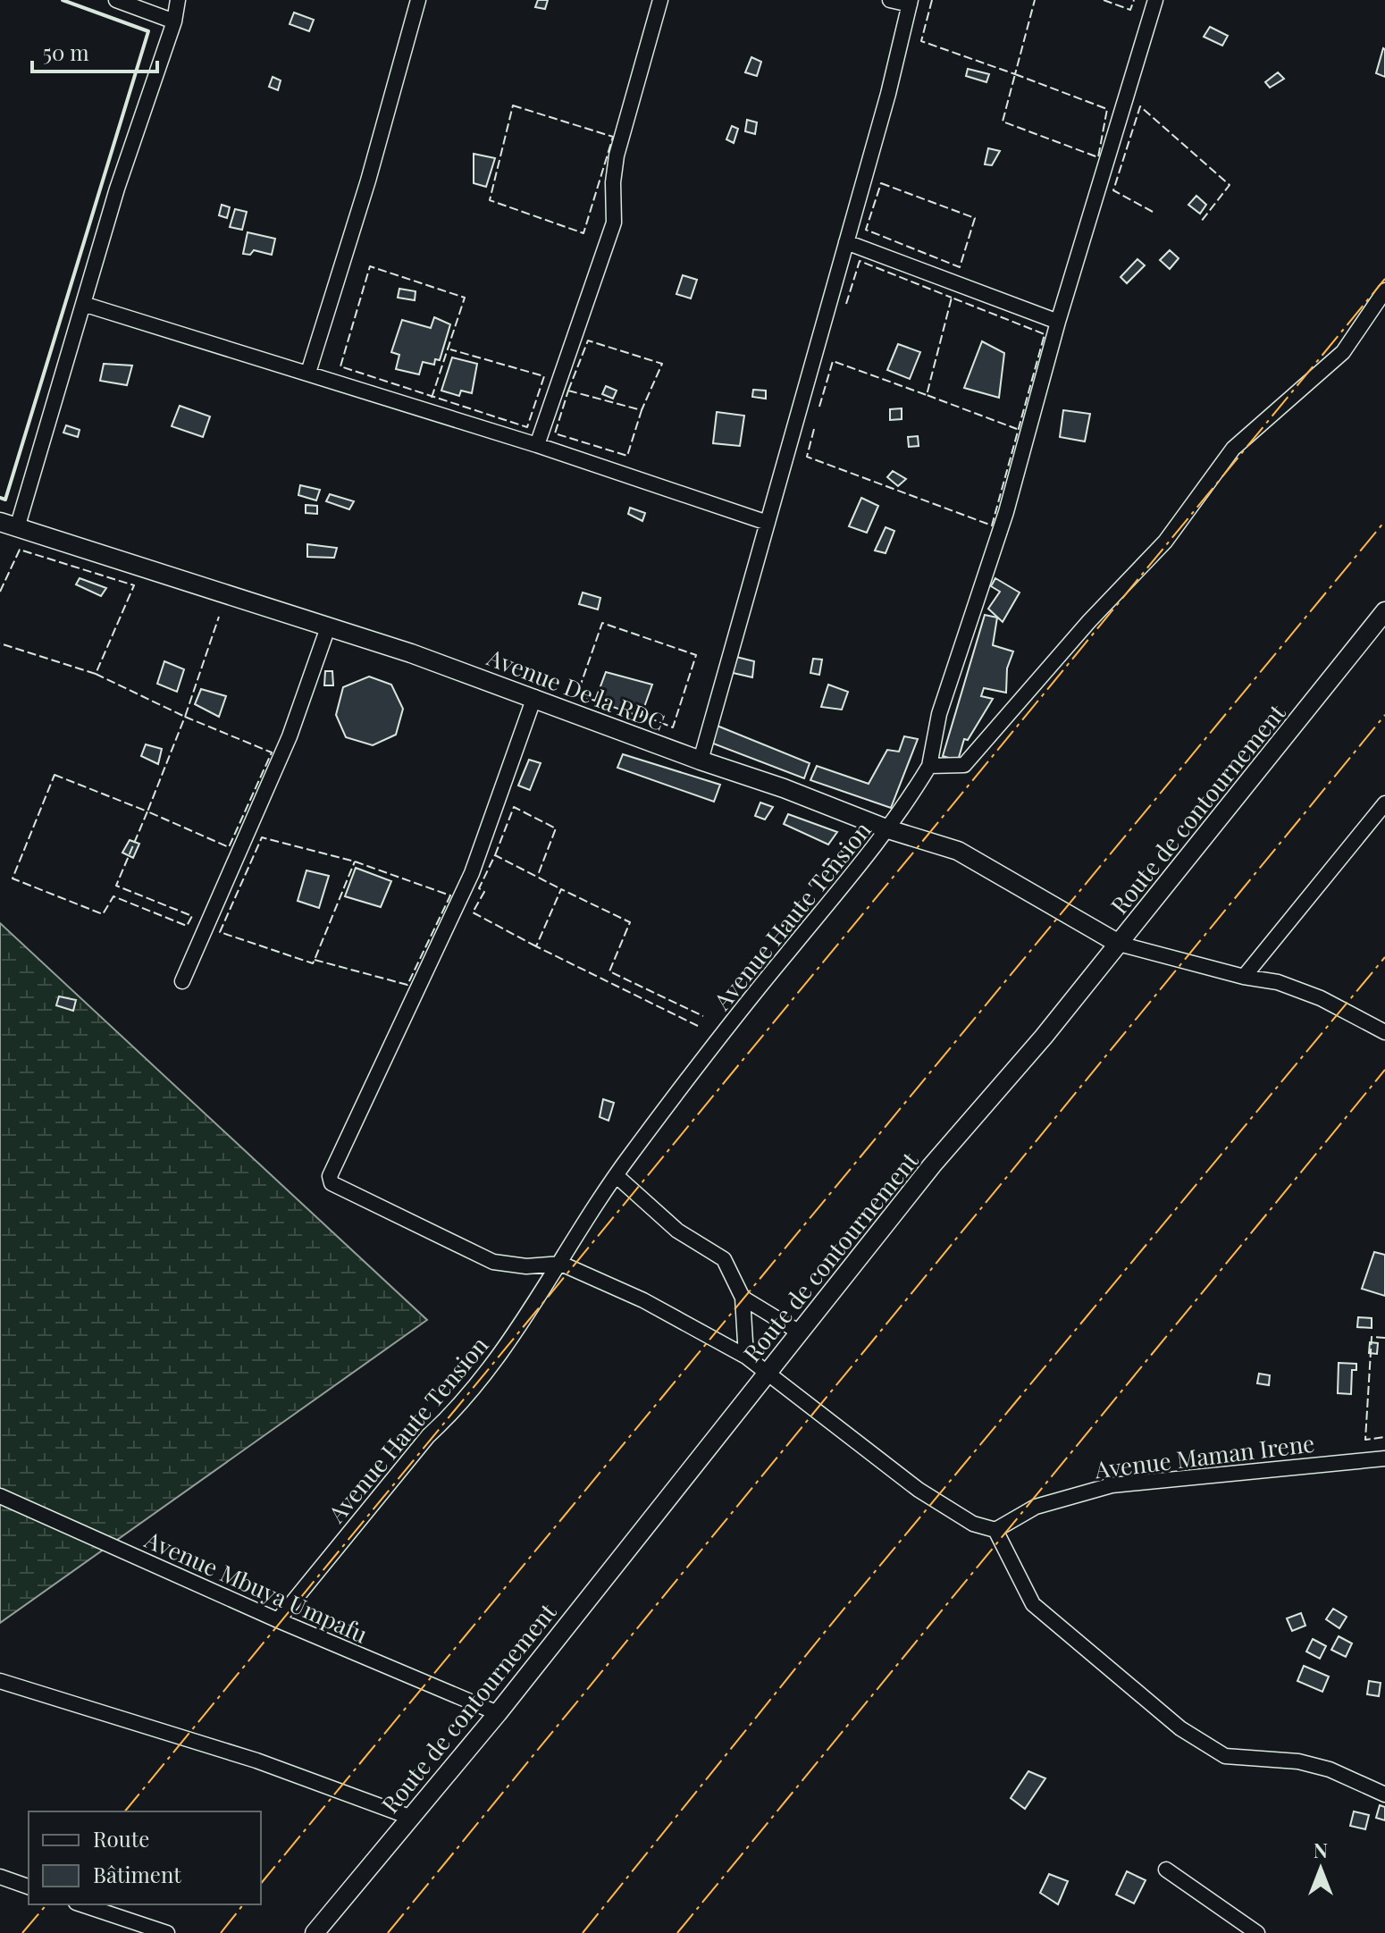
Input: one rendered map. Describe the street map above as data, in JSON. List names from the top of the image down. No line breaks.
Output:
{"streets":{"street":["Avenue De la RDC","Route de contournement","Avenue Haute Tension","Avenue Maman Irene","Avenue Mbuya Umpafu"]},"crossings":[["Avenue De la RDC","Route de contournement"],["Avenue De la RDC","Avenue Haute Tension"],["Route de contournement","Avenue Mbuya Umpafu"],["Avenue Haute Tension","Avenue Mbuya Umpafu"]],"legend":["Route","Bâtiment"],"scale_bar":"50 m","north":"top"}
